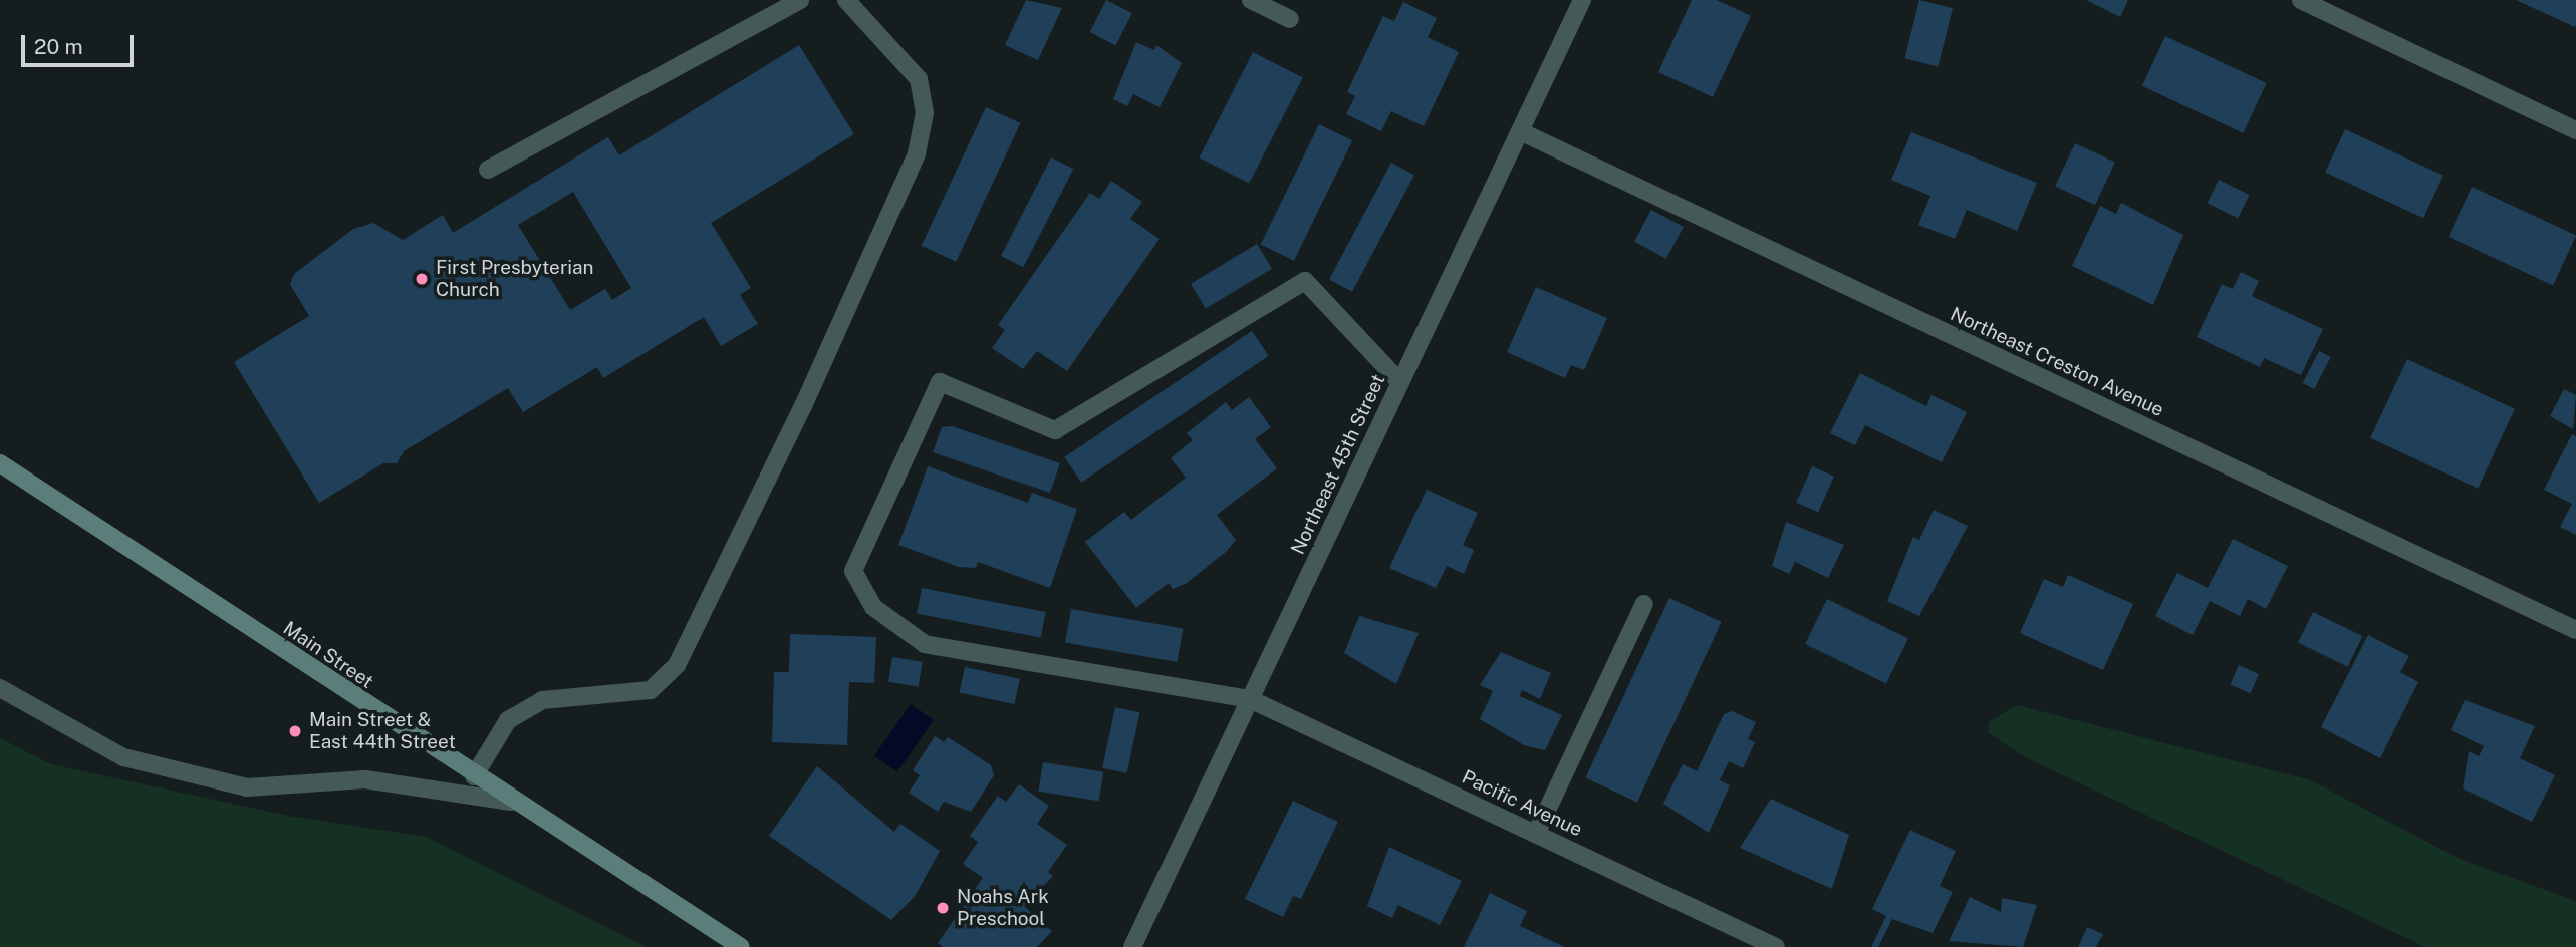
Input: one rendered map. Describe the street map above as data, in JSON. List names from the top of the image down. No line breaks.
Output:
{"streets":{"main road":["Main Street"],"street":["Northeast Creston Avenue","Northeast 45th Street","Pacific Avenue"]},"crossings":[["Northeast Creston Avenue","Northeast 45th Street"],["Northeast 45th Street","Pacific Avenue"]],"places":["First Presbyterian Church","Main Street & East 44th Street","Noahs Ark Preschool"],"scale_bar":"20 m"}
